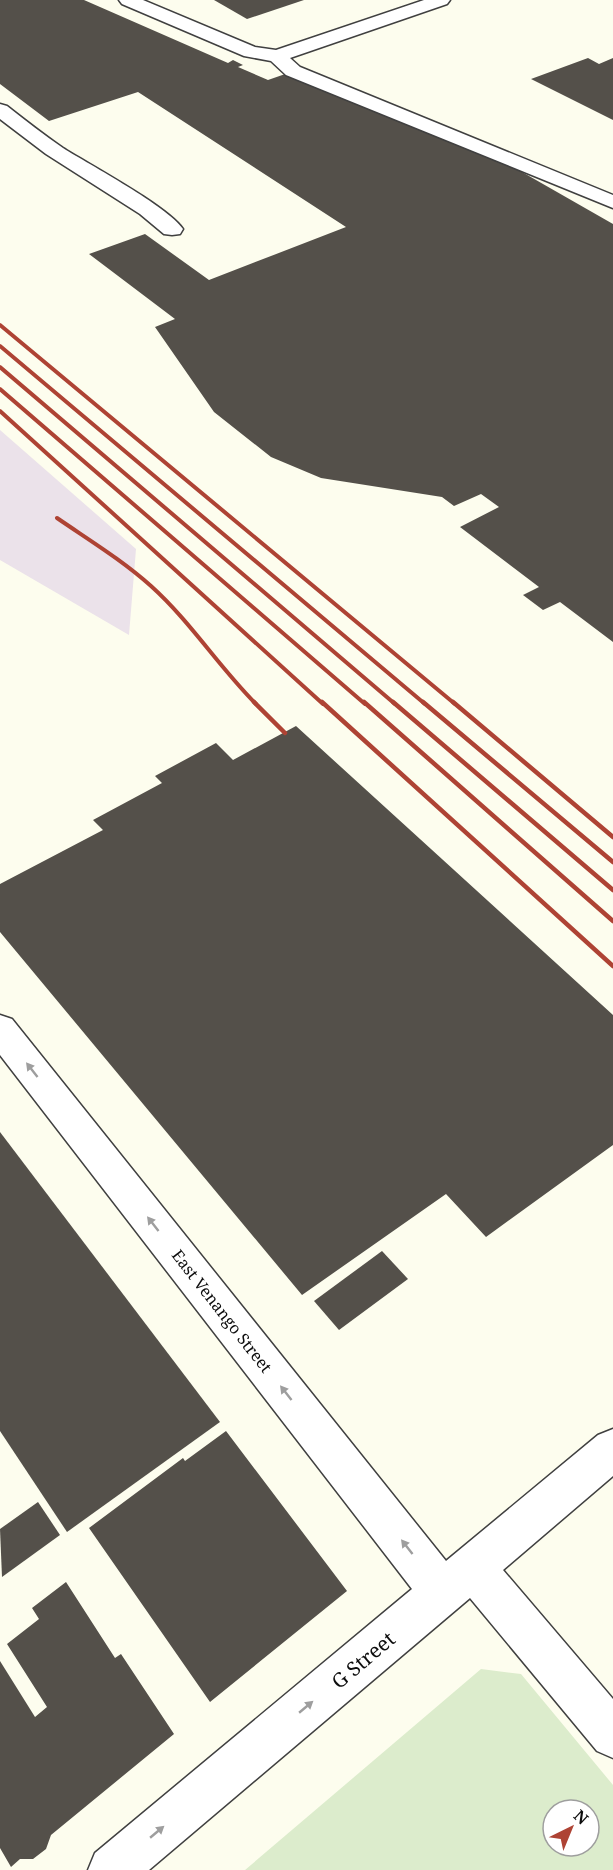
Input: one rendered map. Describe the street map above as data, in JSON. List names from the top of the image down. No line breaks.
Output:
{"streets":{"street":["East Venango Street","G Street"]},"crossings":[["East Venango Street","G Street"]],"one_way":["East Venango Street","G Street"],"north":"top right"}
